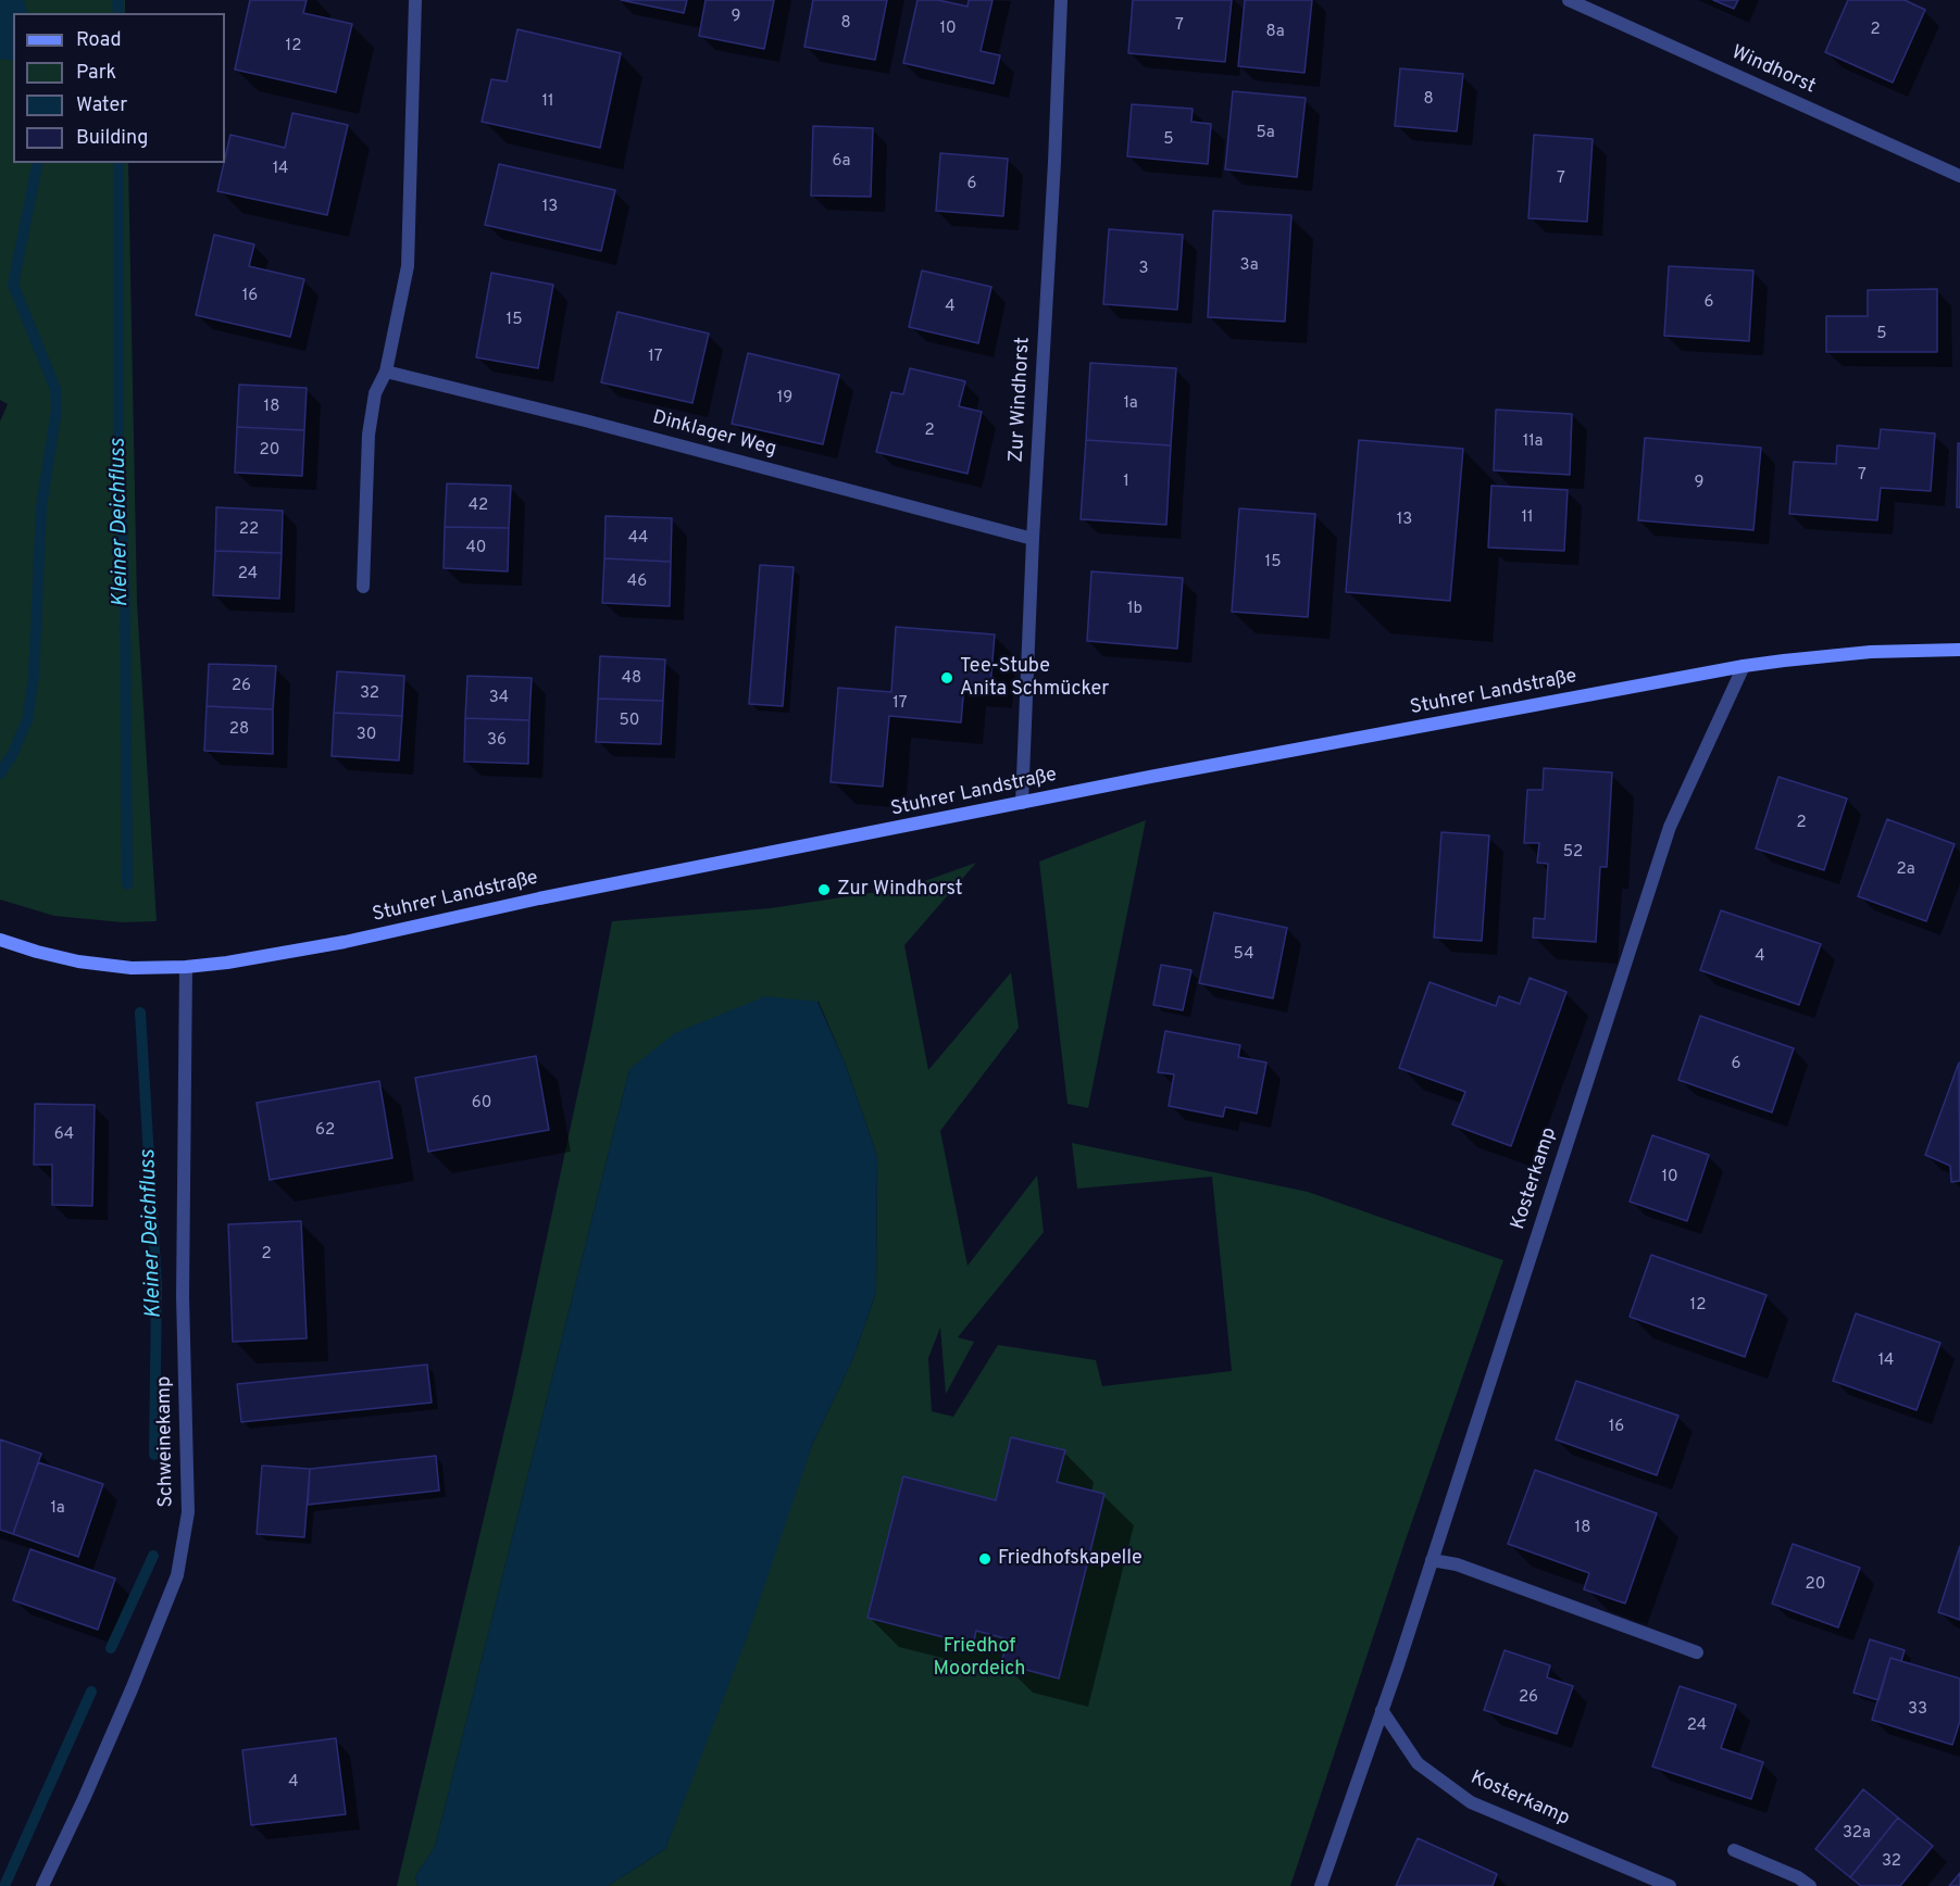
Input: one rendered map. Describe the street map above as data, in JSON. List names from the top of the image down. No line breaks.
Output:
{"streets":{"main road":["Stuhrer Landstraße"],"street":["Windhorst","Zur Windhorst","Dinklager Weg","Kosterkamp","Schweinekamp"]},"crossings":[["Zur Windhorst","Dinklager Weg"],["Zur Windhorst","Stuhrer Landstraße"],["Stuhrer Landstraße","Kosterkamp"],["Stuhrer Landstraße","Schweinekamp"]],"water":["Kleiner Deichfluss"],"parks":["Friedhof Moordeich"],"places":["Tee-Stube Anita Schmücker","Zur Windhorst","Friedhofskapelle"],"house_numbers":["9","8","7","10","2","8a","12","8","11","5a","5","6a","14","7","6","13","3a","3","16","6","4","15","5","17","19","1a","18","2","11a","20","7","1","9","42","11","13","22","44","40","15","24","46","1b","48","26","32","34","17","50","28","30","36","2","52","2a","54","4","6","60","62","64","10","2","12","14","16","1a","18","20","26","33","24","4","32a","32"],"legend":["Road","Park","Water","Building"]}
